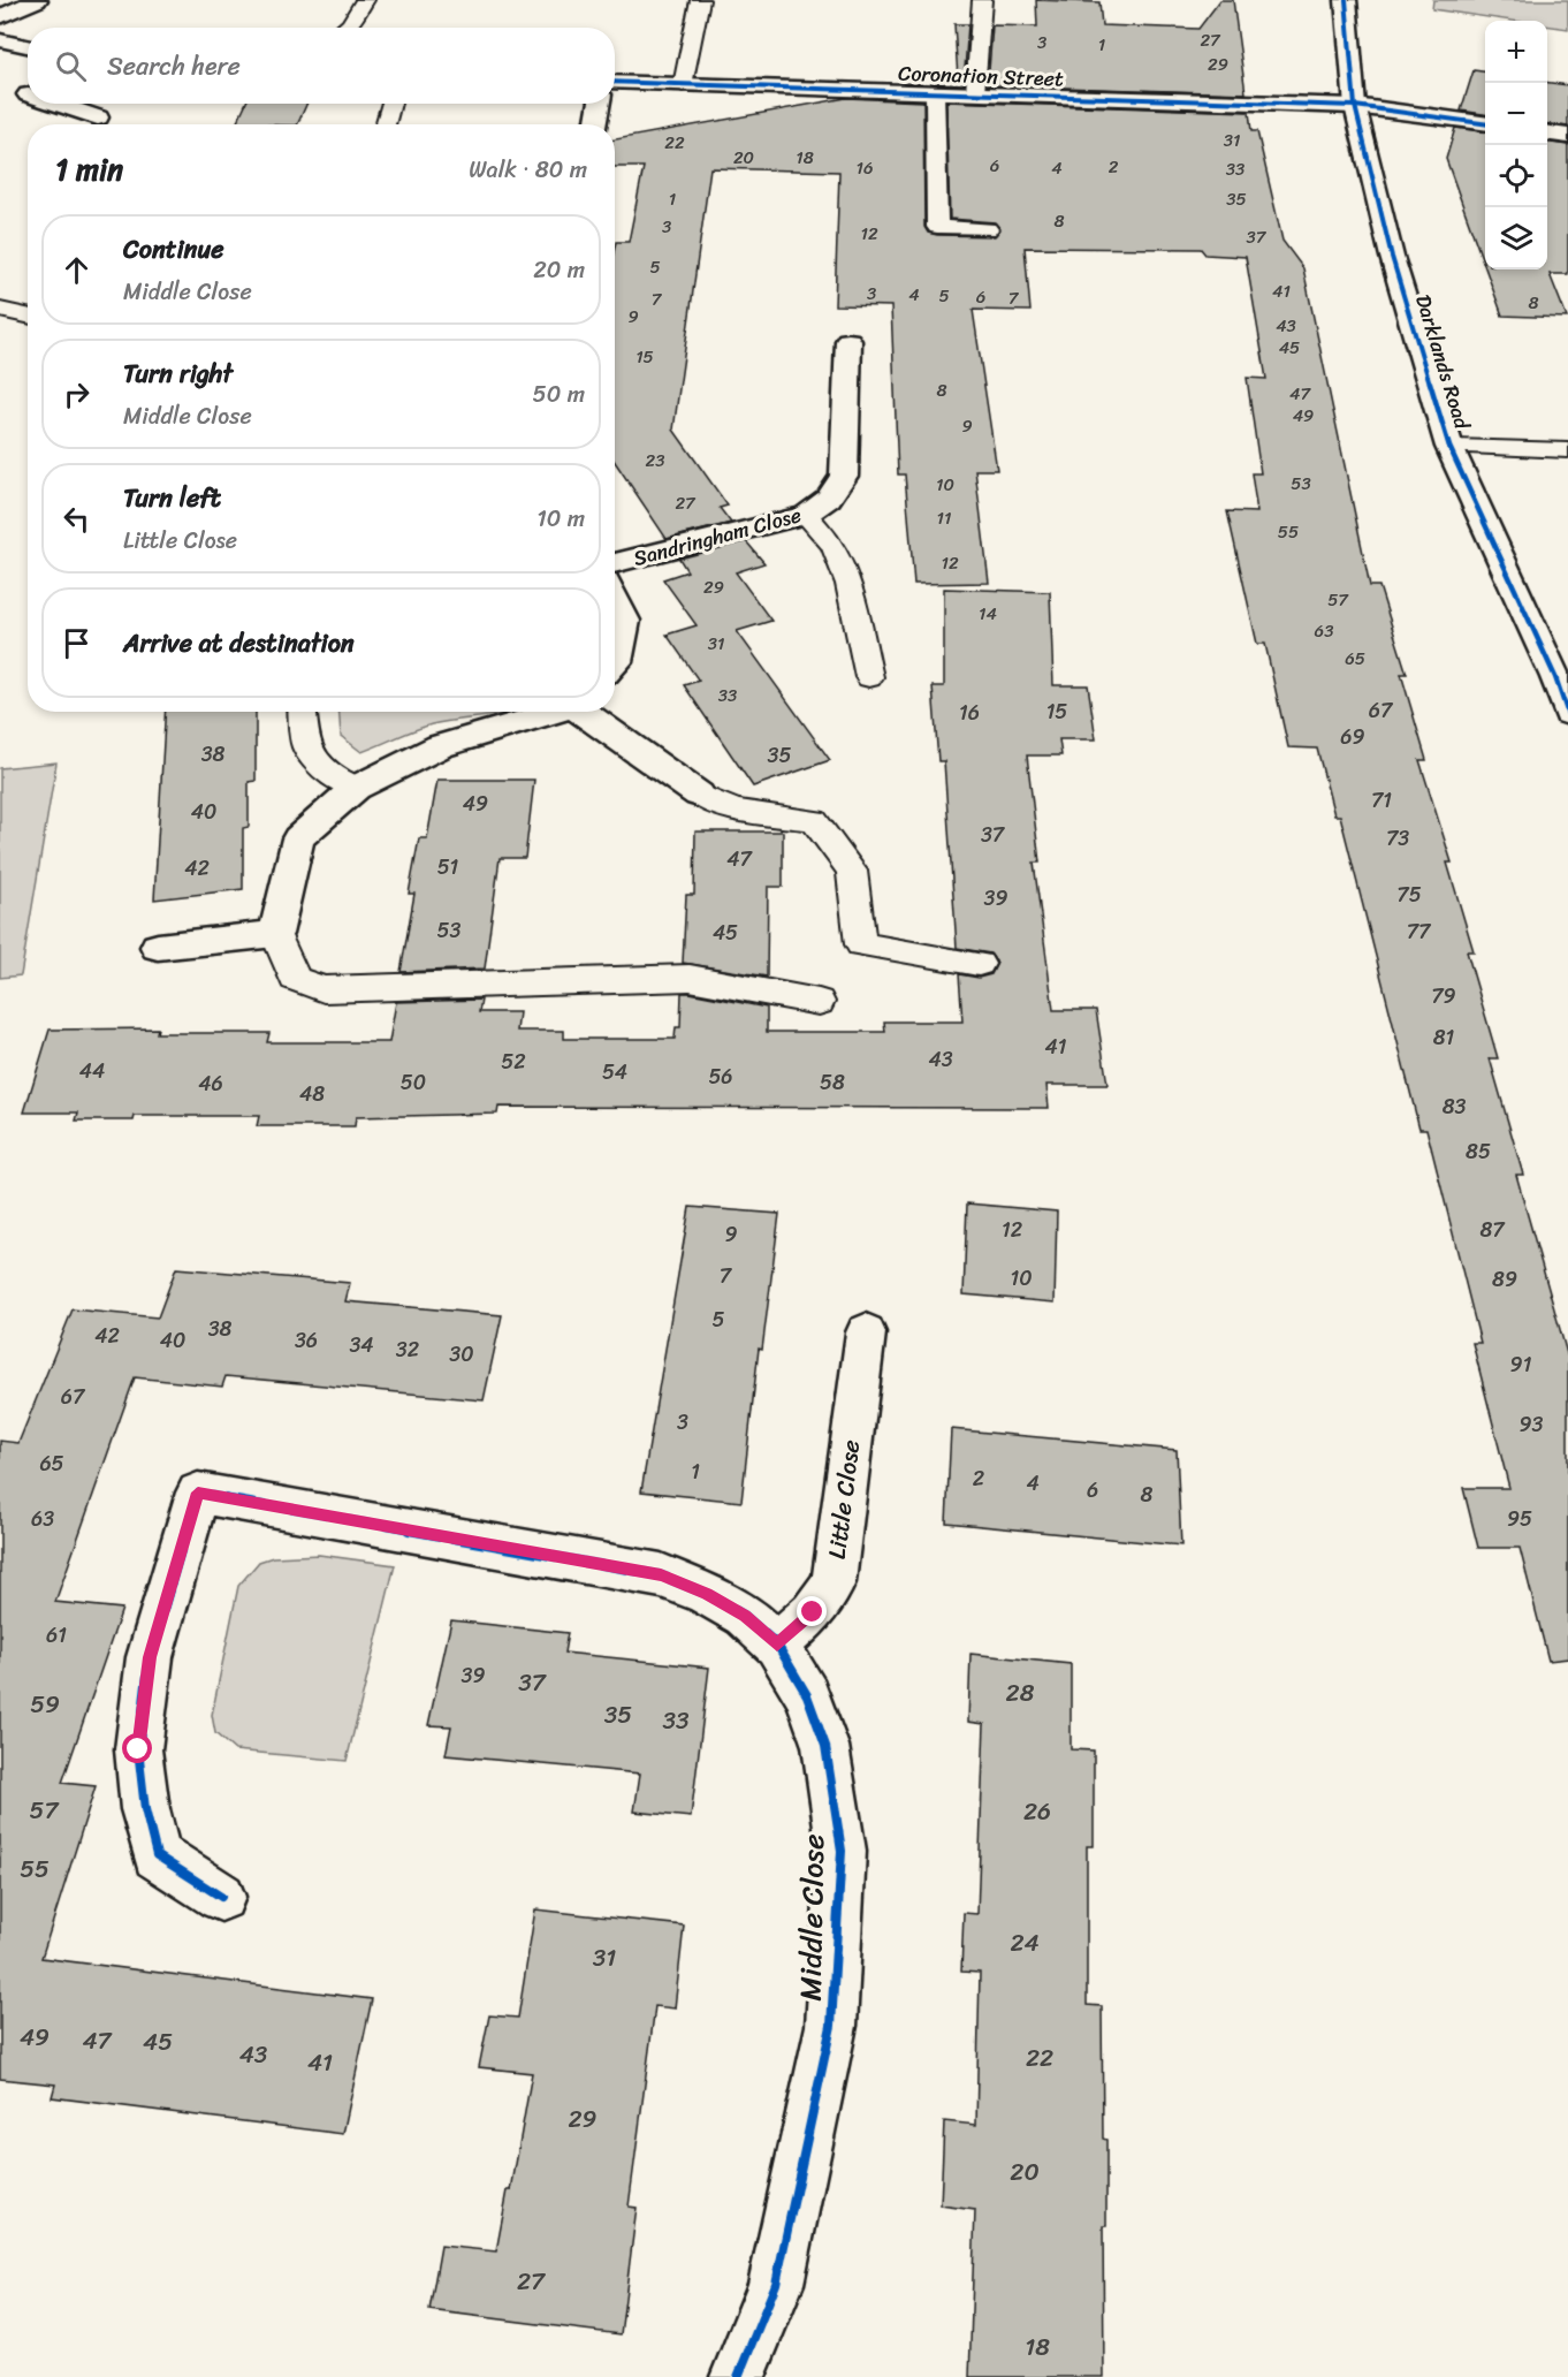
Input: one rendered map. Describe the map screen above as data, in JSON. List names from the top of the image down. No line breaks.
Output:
{"streets":{"street":["Coronation Street","Darklands Road","Sandringham Close","Little Close","Middle Close"]},"crossings":[["Coronation Street","Darklands Road"],["Little Close","Middle Close"]],"house_numbers":["27","3","1","29","31","22","20","18","6","2","16","4","33","1","35","8","3","12","37","5","41","3","4","5","6","7","7","8","9","43","45","15","8","47","49","9","23","53","10","27","11","55","12","29","57","14","63","31","65","33","67","15","16","69","38","35","71","49","40","37","73","47","51","42","75","39","53","77","45","79","81","41","43","52","44","54","56","50","58","46","48","83","85","12","87","9","7","10","89","5","38","42","40","36","34","32","30","91","67","3","93","65","1","2","4","6","8","63","95","61","39","37","28","59","35","33","57","26","55","24","31","49","47","45","43","22","41","29","20","27","18"],"page":{"map_buttons":["+","−"],"search":"Search here","heading":["1 min","Walk · 80 m"],"list":[["Continue","Middle Close","20 m"],["Turn right","Middle Close","50 m"],["Turn left","Little Close","10 m"],"Arrive at destination"]}}
